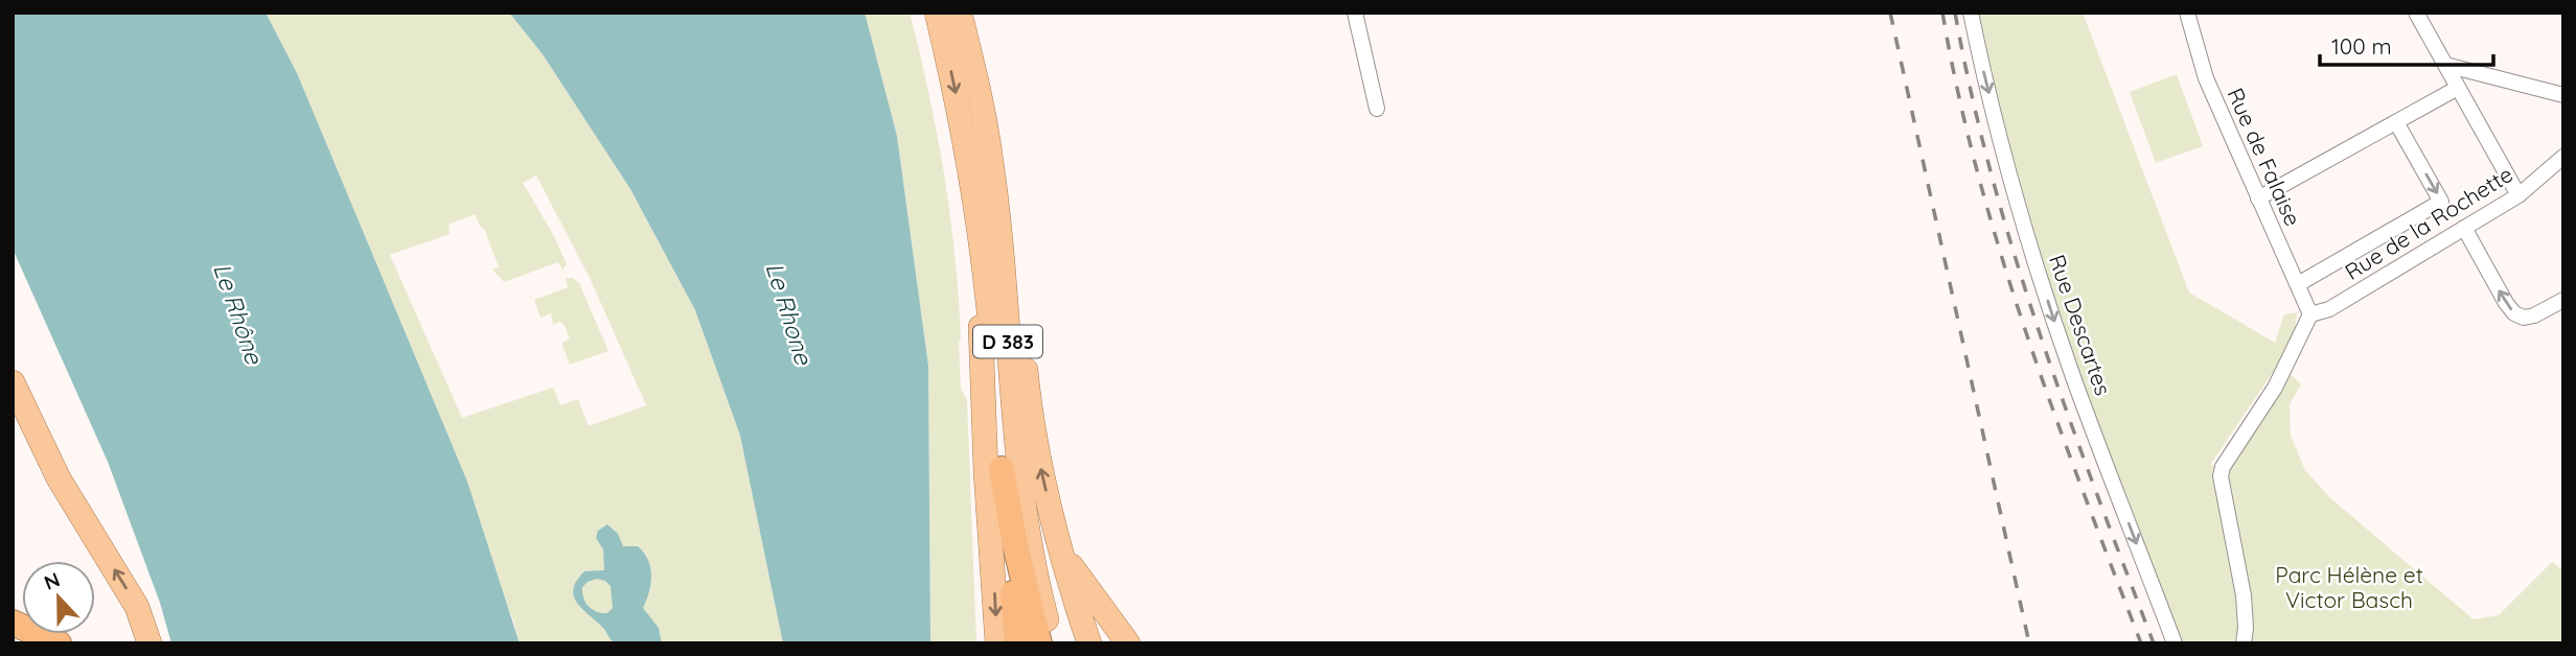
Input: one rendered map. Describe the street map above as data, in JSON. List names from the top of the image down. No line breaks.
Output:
{"streets":{"highway":["D 383"],"street":["Rue de Falaise","Rue de la Rochette","Rue Descartes"]},"crossings":[["Rue de Falaise","Rue de la Rochette"]],"one_way":["Rue Descartes"],"water":["Le Rhône","Le Rhone"],"parks":["Parc Hélène et Victor Basch"],"scale_bar":"100 m","north":"top"}
